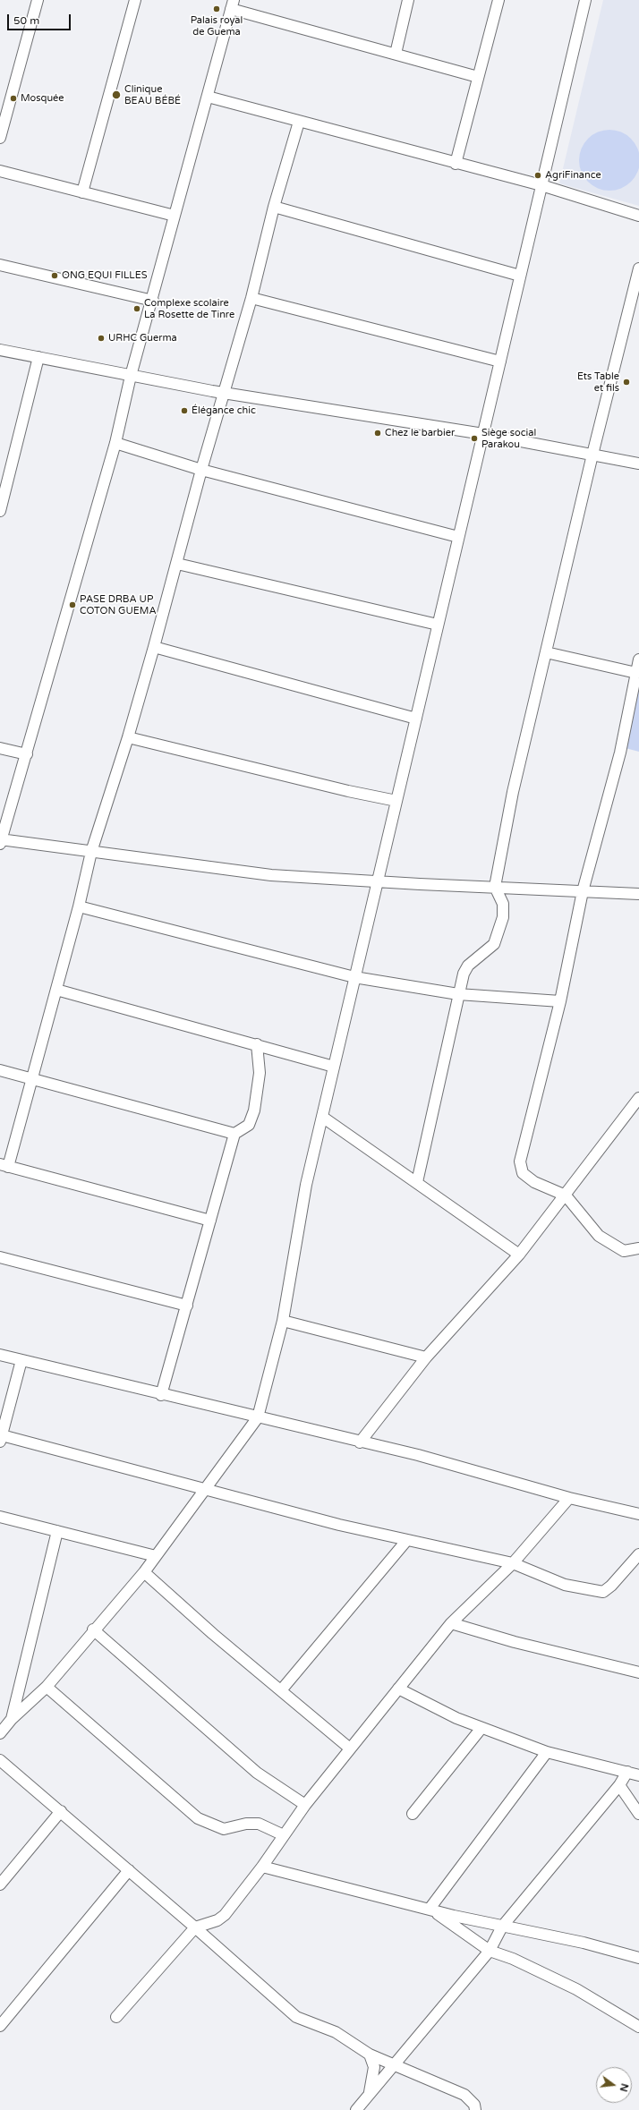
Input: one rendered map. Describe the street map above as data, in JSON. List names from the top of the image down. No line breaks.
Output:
{"places":["Palais royal de Guema","Clinique BEAU BÉBÉ","Mosquée","AgriFinance","ONG EQUI FILLES","Complexe scolaire La Rosette de Tinre","URHC Guerma","Ets Table et fils","Élégance chic","Chez le barbier","Siège social Parakou","PASE DRBA UP COTON GUEMA"],"scale_bar":"50 m","north":"right"}
